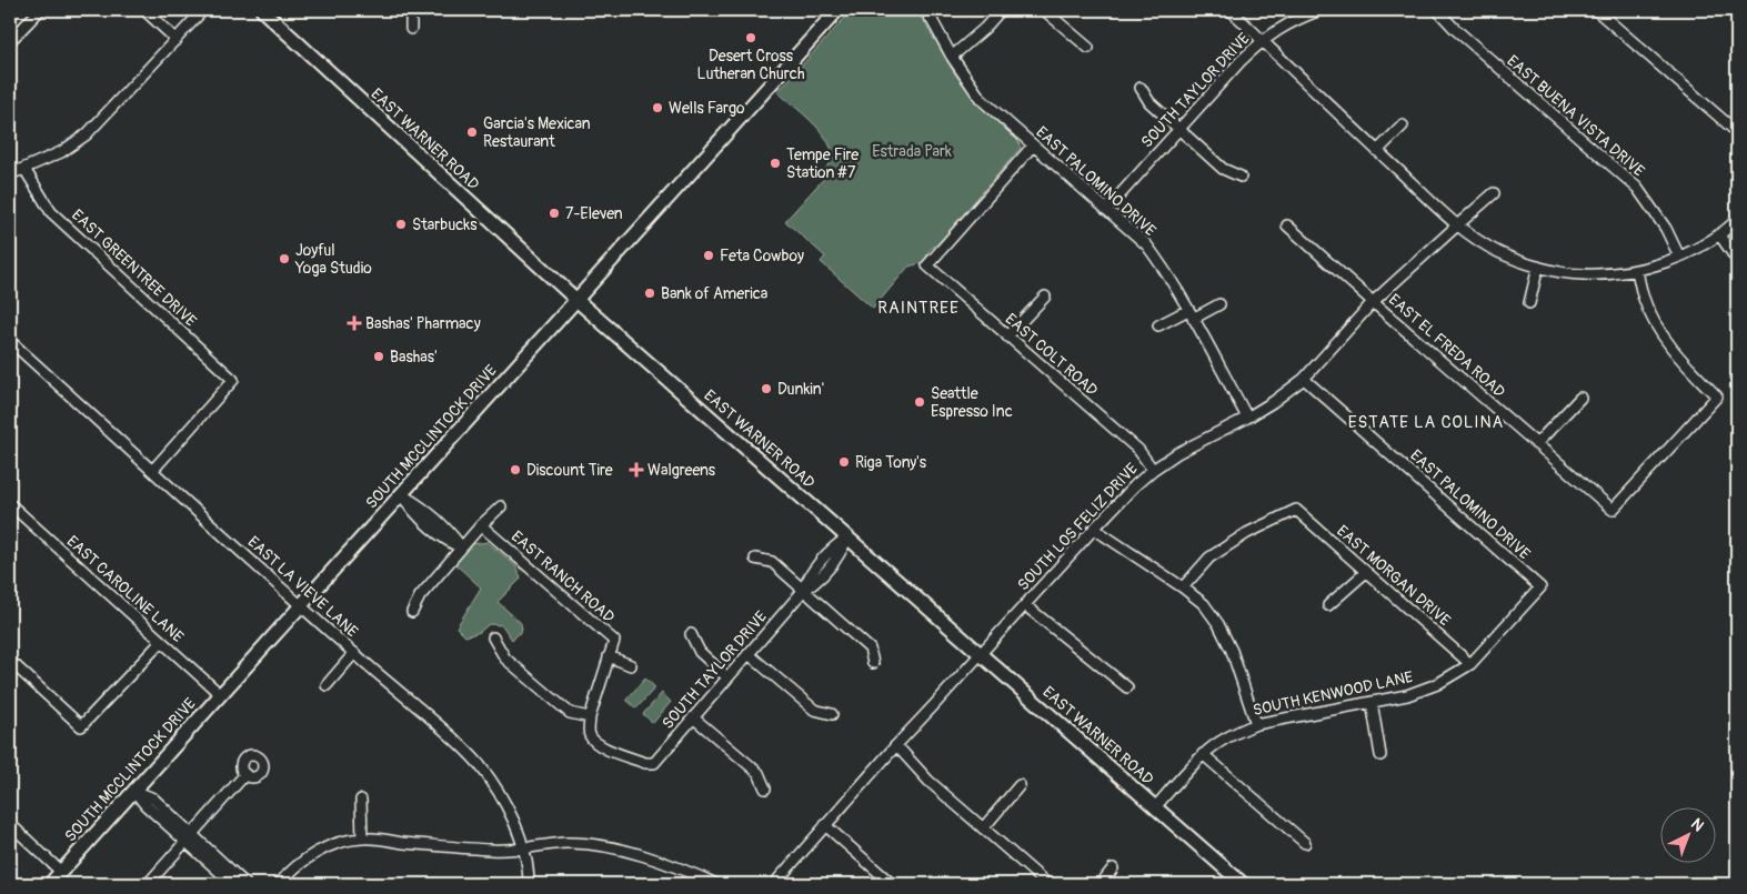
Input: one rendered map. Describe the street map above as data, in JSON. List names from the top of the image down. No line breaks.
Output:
{"streets":{"main road":["EAST WARNER ROAD","SOUTH MCCLINTOCK DRIVE"],"street":["SOUTH TAYLOR DRIVE","EAST BUENA VISTA DRIVE","EAST PALOMINO DRIVE","EAST GREENTREE DRIVE","EAST EL FREDA ROAD","EAST COLT ROAD","SOUTH LOS FELIZ DRIVE","EAST MORGAN DRIVE","EAST RANCH ROAD","EAST LA VIEVE LANE","EAST CAROLINE LANE","SOUTH KENWOOD LANE"]},"crossings":[["SOUTH TAYLOR DRIVE","EAST WARNER ROAD"],["SOUTH TAYLOR DRIVE","EAST PALOMINO DRIVE"],["SOUTH TAYLOR DRIVE","EAST RANCH ROAD"],["EAST WARNER ROAD","SOUTH MCCLINTOCK DRIVE"],["EAST WARNER ROAD","SOUTH LOS FELIZ DRIVE"],["EAST WARNER ROAD","SOUTH KENWOOD LANE"],["EAST PALOMINO DRIVE","EAST COLT ROAD"],["EAST PALOMINO DRIVE","SOUTH LOS FELIZ DRIVE"],["EAST PALOMINO DRIVE","SOUTH KENWOOD LANE"],["EAST GREENTREE DRIVE","EAST LA VIEVE LANE"],["EAST EL FREDA ROAD","SOUTH LOS FELIZ DRIVE"],["EAST COLT ROAD","SOUTH LOS FELIZ DRIVE"],["SOUTH MCCLINTOCK DRIVE","EAST LA VIEVE LANE"],["SOUTH MCCLINTOCK DRIVE","EAST CAROLINE LANE"],["EAST MORGAN DRIVE","SOUTH KENWOOD LANE"]],"districts":["RAINTREE","ESTATE LA COLINA"],"parks":["Estrada Park"],"places":{"other":["Desert Cross Lutheran Church","Wells Fargo","Garcia's Mexican Restaurant","Tempe Fire Station #7","7-Eleven","Starbucks","Feta Cowboy","Joyful Yoga Studio","Bank of America","Bashas'","Dunkin'","Seattle Espresso Inc","Riga Tony's","Discount Tire"],"health":["Bashas' Pharmacy","Walgreens"]},"north":"top right"}
